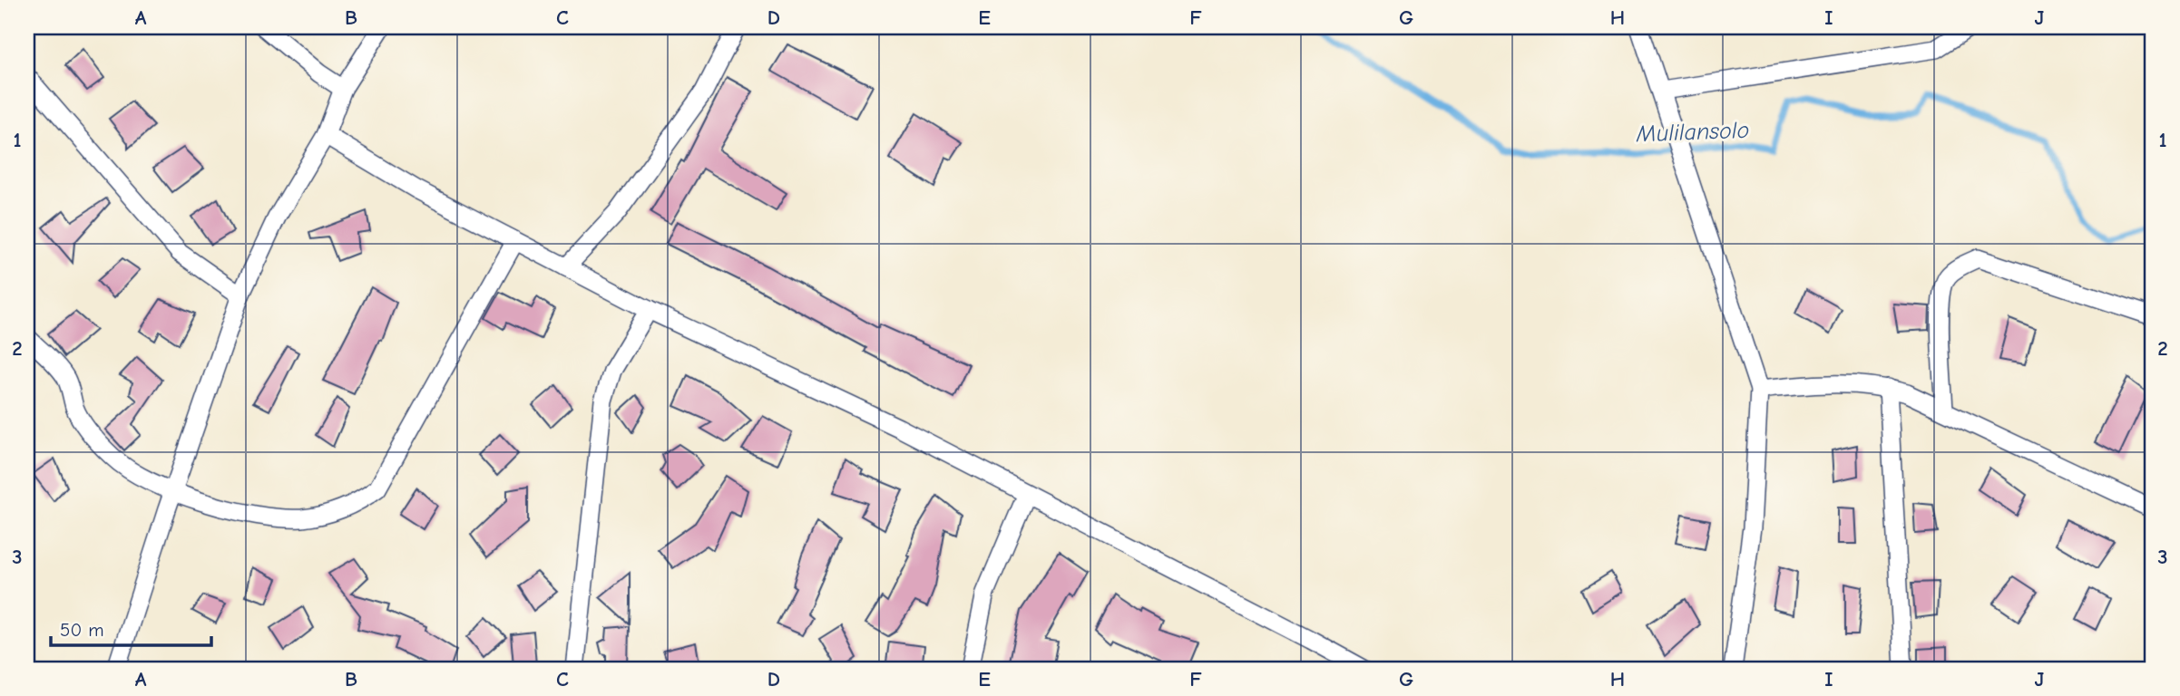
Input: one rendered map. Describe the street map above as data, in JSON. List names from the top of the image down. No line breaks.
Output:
{"water":["Mulilansolo"],"scale_bar":"50 m","grid":{"columns":["A","B","C","D","E","F","G","H","I","J"],"rows":["1","2","3"]}}
